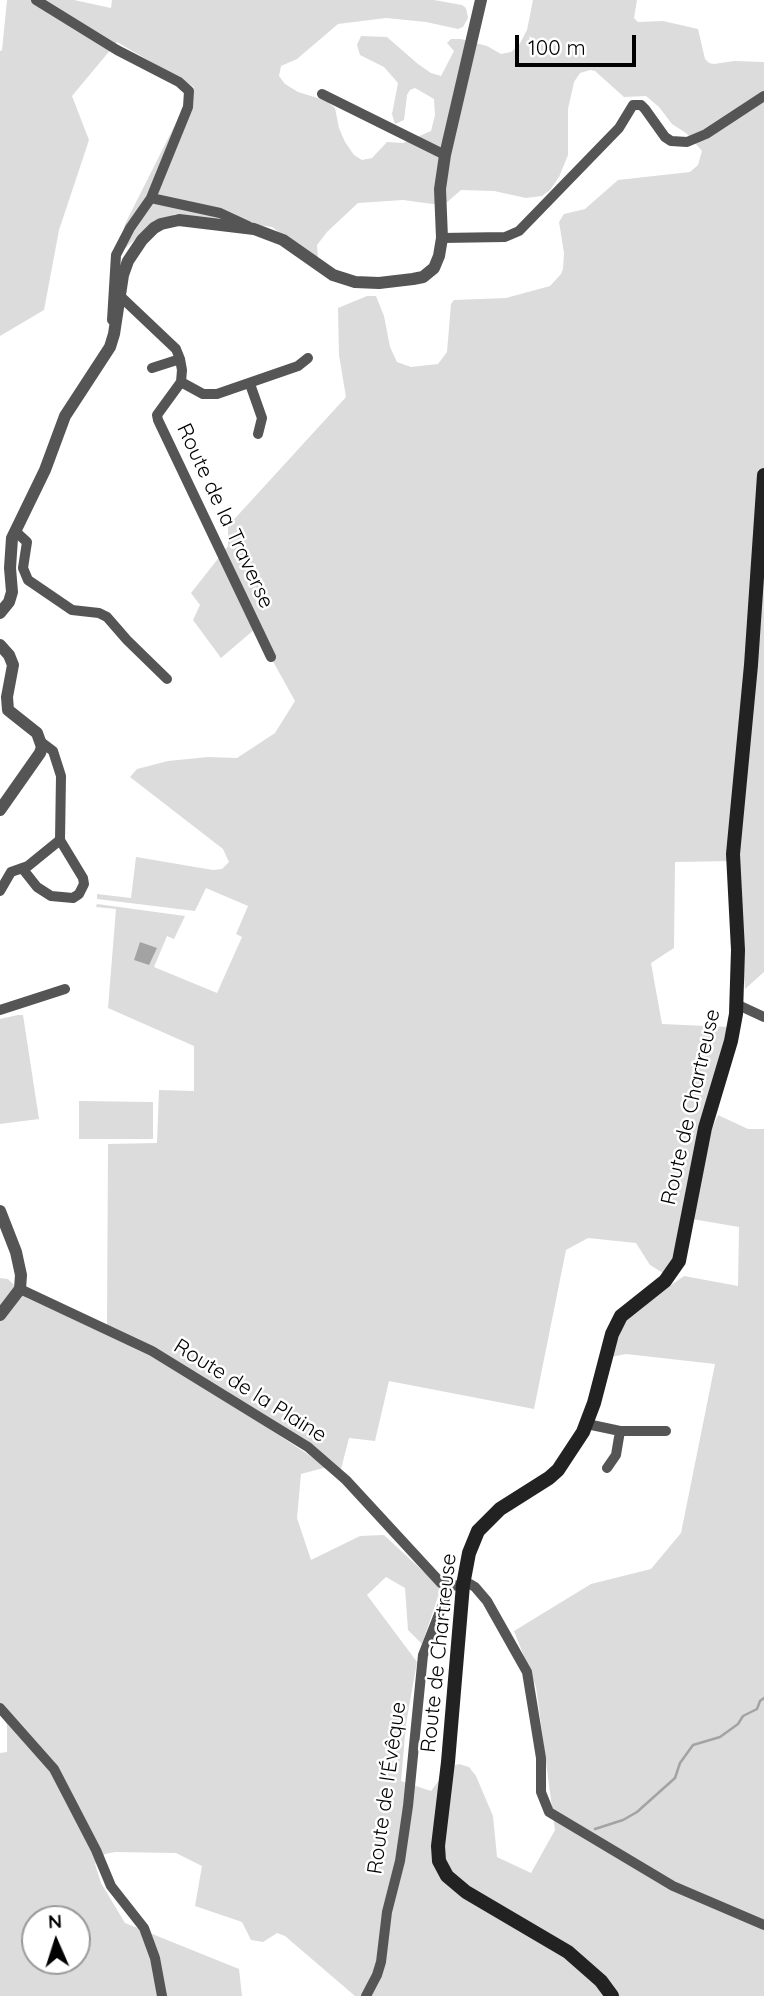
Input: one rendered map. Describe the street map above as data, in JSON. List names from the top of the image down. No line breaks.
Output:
{"streets":{"main road":["Route de Chartreuse"],"street":["Route de la Traverse","Route de la Plaine","Route de l'Évêque"]},"crossings":[["Route de Chartreuse","Route de la Plaine"],["Route de Chartreuse","Route de l'Évêque"],["Route de la Plaine","Route de l'Évêque"]],"scale_bar":"100 m","north":"top"}
